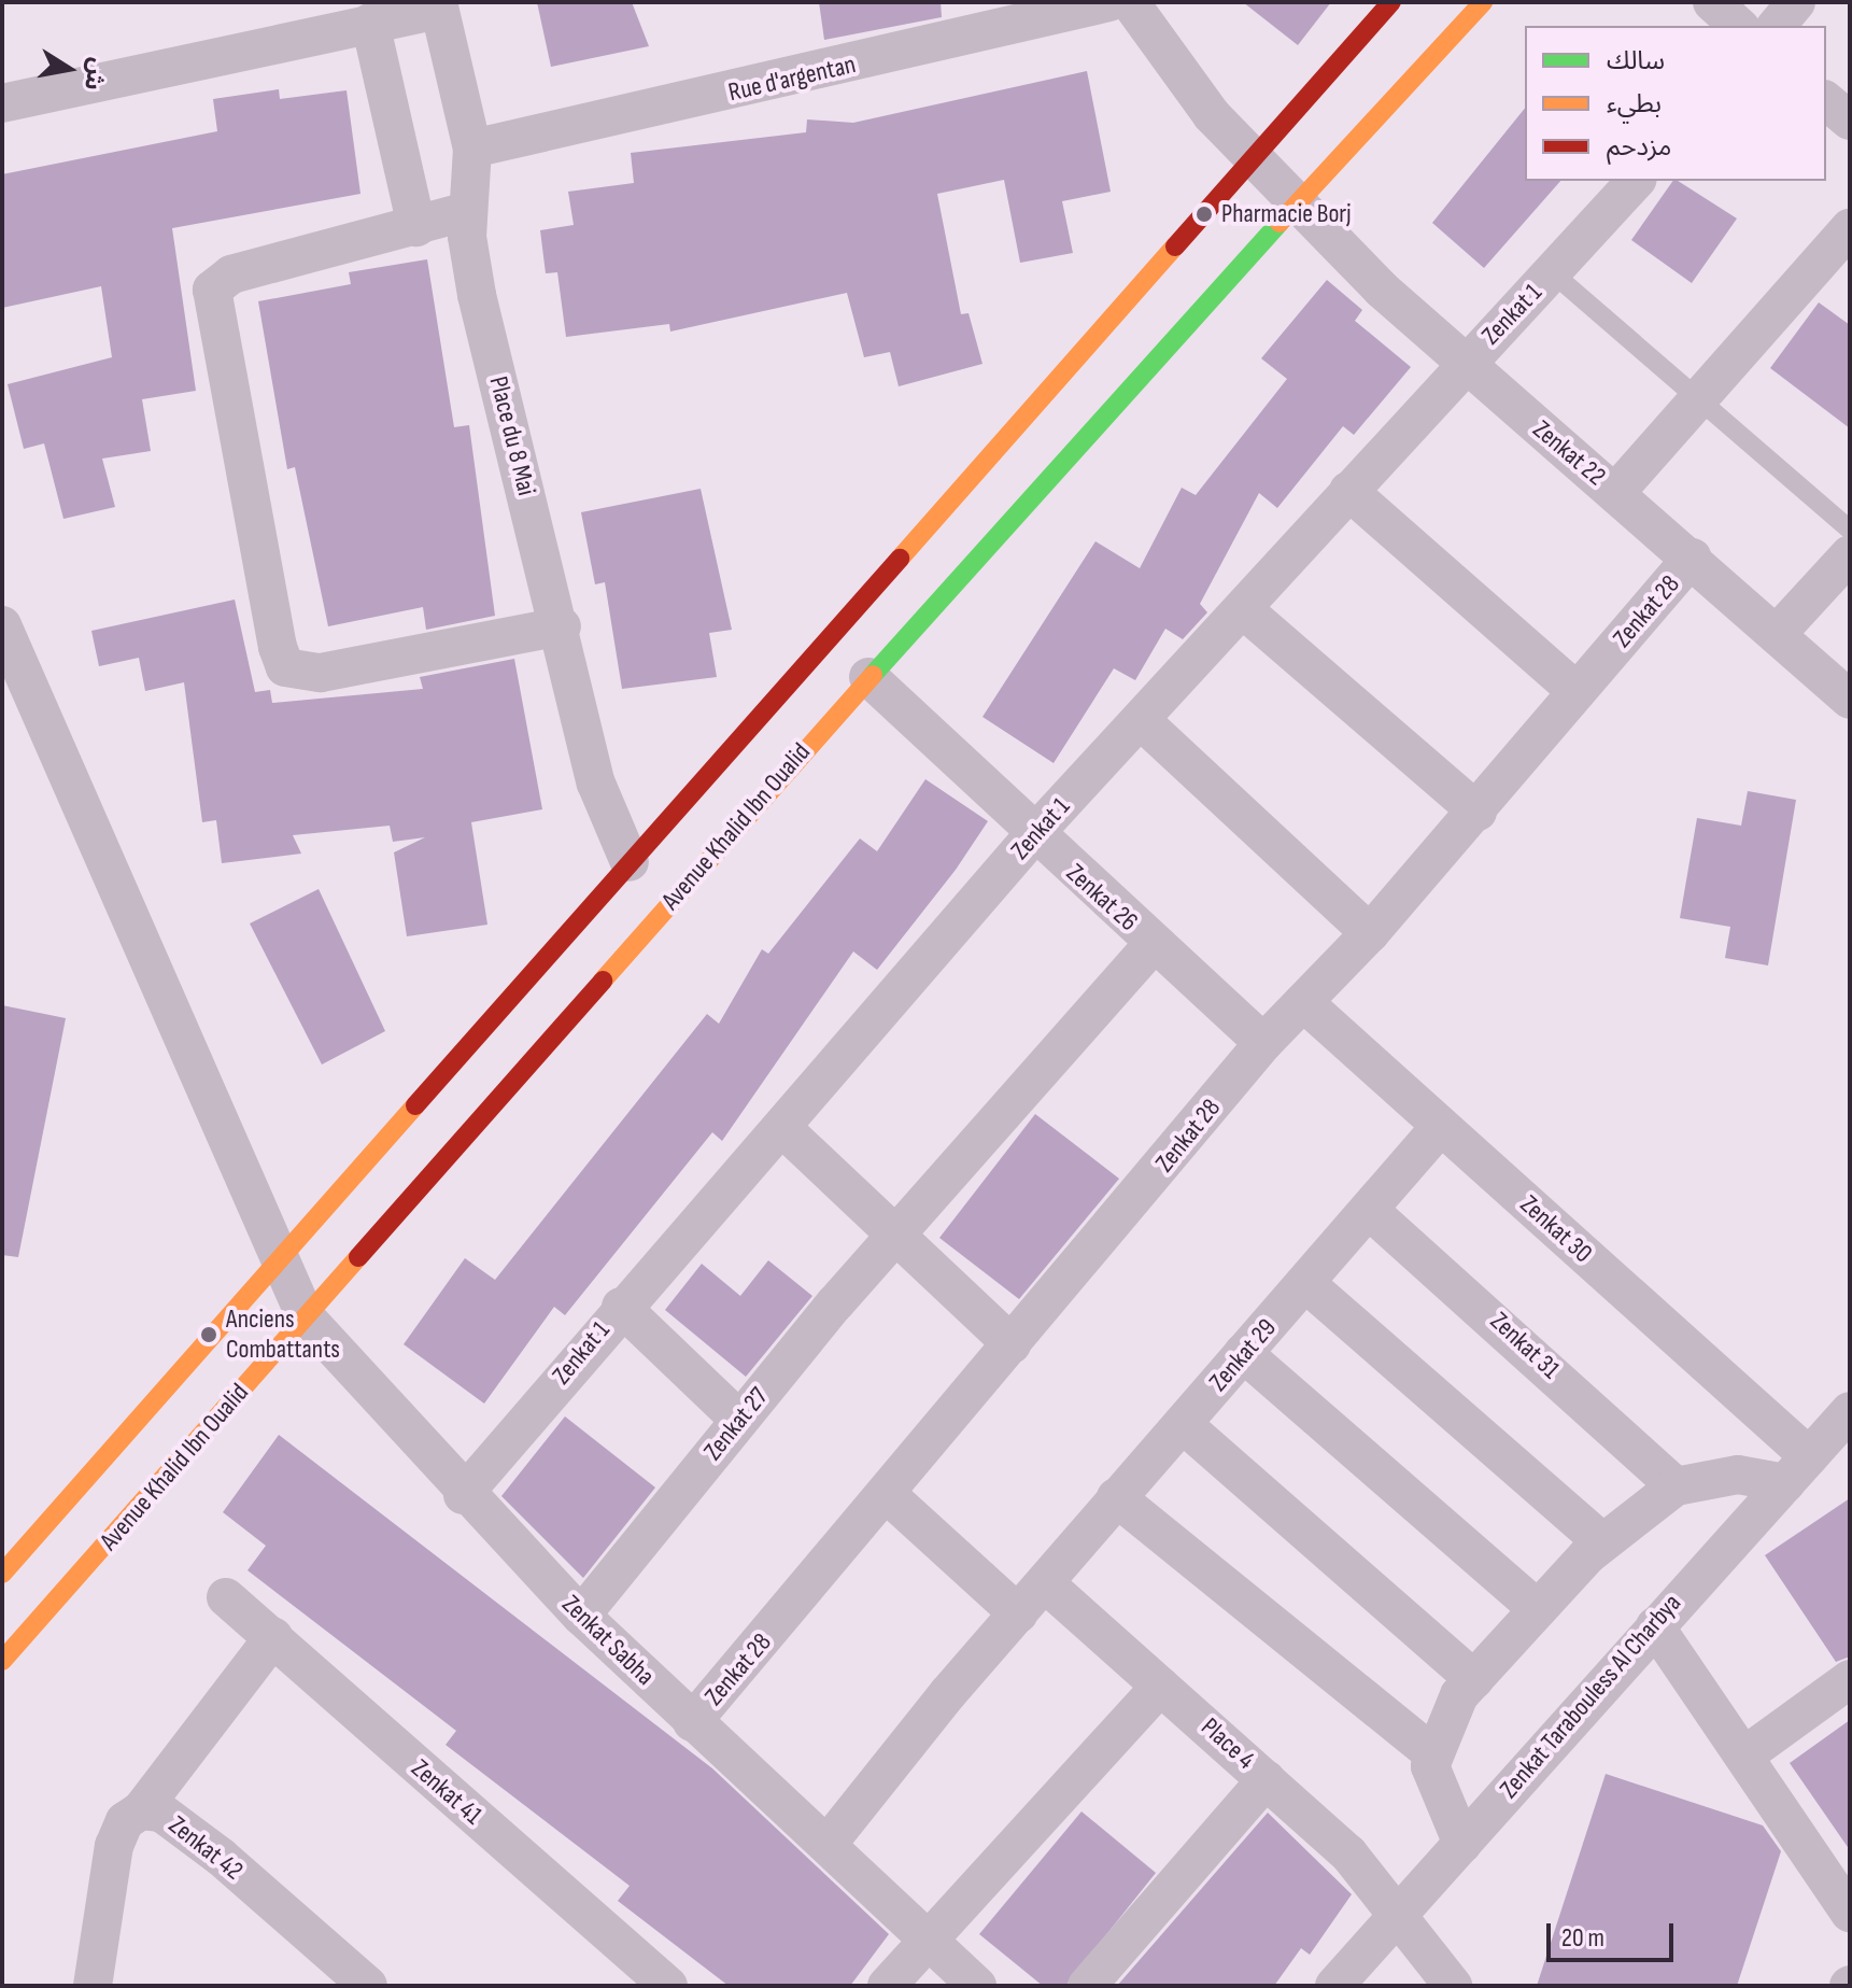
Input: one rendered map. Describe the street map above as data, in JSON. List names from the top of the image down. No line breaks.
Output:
{"streets":{"main road":["Avenue Khalid Ibn Oualid"],"street":["Rue d'argentan","Zenkat 1","Place du 8 Mai","Zenkat 22","Zenkat 28","Zenkat 26","Zenkat 30","Zenkat 31","Zenkat 29","Zenkat 27","Zenkat Sabha","Zenkat Tarabouless Al Charbya","Place 4","Zenkat 41","Zenkat 42"]},"crossings":[["Rue d'argentan","Place du 8 Mai"],["Zenkat 1","Zenkat 22"],["Zenkat 1","Zenkat 26"],["Zenkat 1","Zenkat Sabha"],["Zenkat 22","Zenkat 28"],["Zenkat 22","Avenue Khalid Ibn Oualid"],["Zenkat 28","Zenkat 26"],["Zenkat 28","Zenkat 30"],["Zenkat 28","Zenkat Sabha"],["Avenue Khalid Ibn Oualid","Zenkat 26"],["Avenue Khalid Ibn Oualid","Zenkat Sabha"],["Zenkat 26","Zenkat 27"],["Zenkat 30","Zenkat 29"],["Zenkat 30","Zenkat Tarabouless Al Charbya"],["Zenkat 31","Zenkat 29"],["Zenkat 29","Zenkat Sabha"],["Zenkat 29","Place 4"],["Zenkat 27","Zenkat Sabha"],["Zenkat Tarabouless Al Charbya","Place 4"]],"places":["Pharmacie Borj","Anciens Combattants"],"legend":["سالك","بطيء","مزدحم"],"scale_bar":"20 m","north":"right"}
